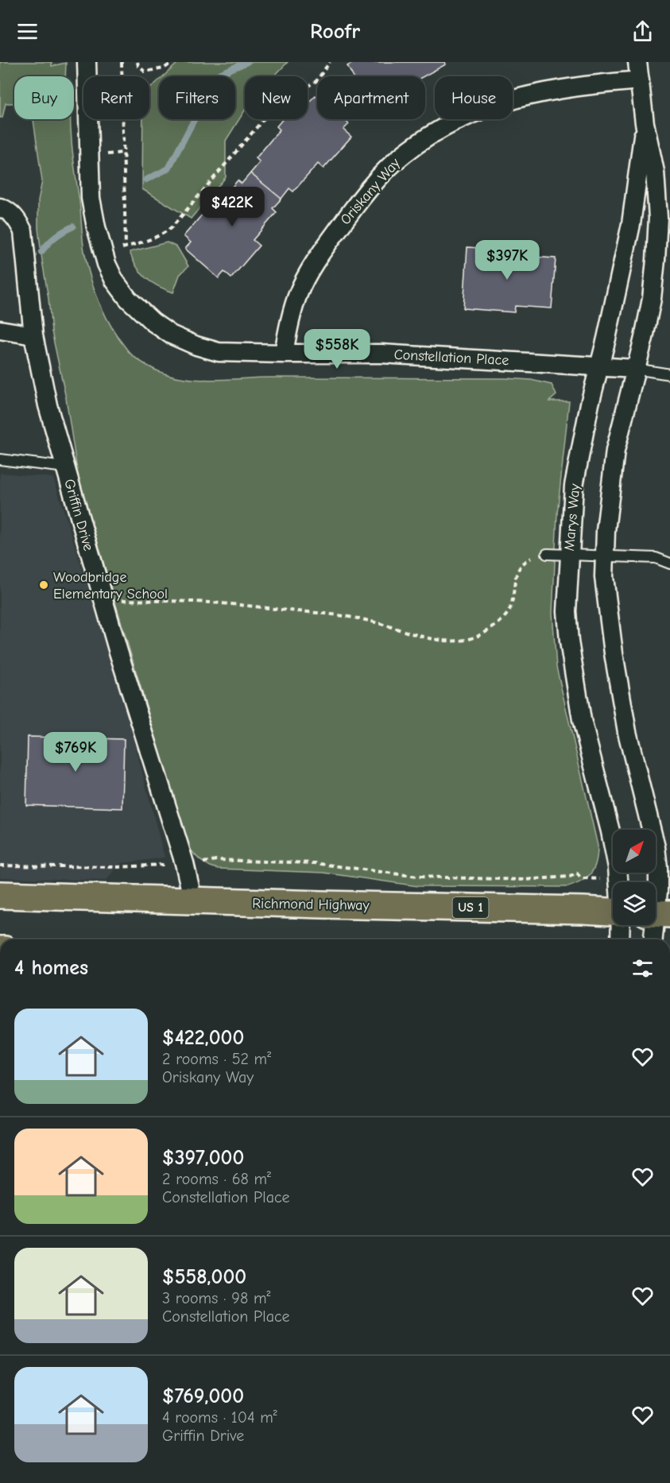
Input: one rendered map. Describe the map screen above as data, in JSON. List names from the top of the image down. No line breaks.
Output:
{"streets":{"main road":["Richmond Highway","US 1"],"street":["Oriskany Way","Constellation Place","Griffin Drive","Marys Way"]},"crossings":[["Oriskany Way","Constellation Place"],["Oriskany Way","Marys Way"],["Constellation Place","Marys Way"],["Griffin Drive","Richmond Highway"]],"places":["Woodbridge Elementary School"],"north":"top right","page":{"header":"Roofr","chip":["Buy","Rent","Filters","New","Apartment","House"],"price":["$422K","$397K","$558K","$769K"],"heading":"4 homes","list":[{"name":"$422,000","note":"2 rooms · 52 m² · Oriskany Way"},{"name":"$397,000","note":"2 rooms · 68 m² · Constellation Place"},{"name":"$558,000","note":"3 rooms · 98 m² · Constellation Place"},{"name":"$769,000","note":"4 rooms · 104 m² · Griffin Drive"}]}}
